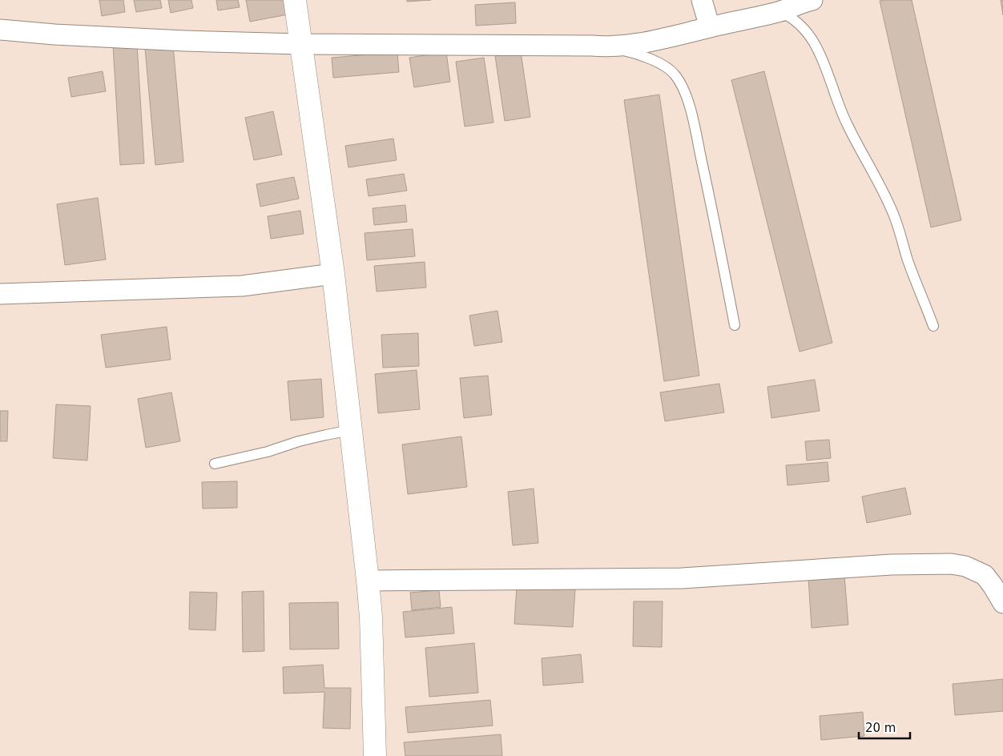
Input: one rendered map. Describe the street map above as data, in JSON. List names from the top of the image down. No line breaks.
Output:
{"scale_bar":"20 m"}
